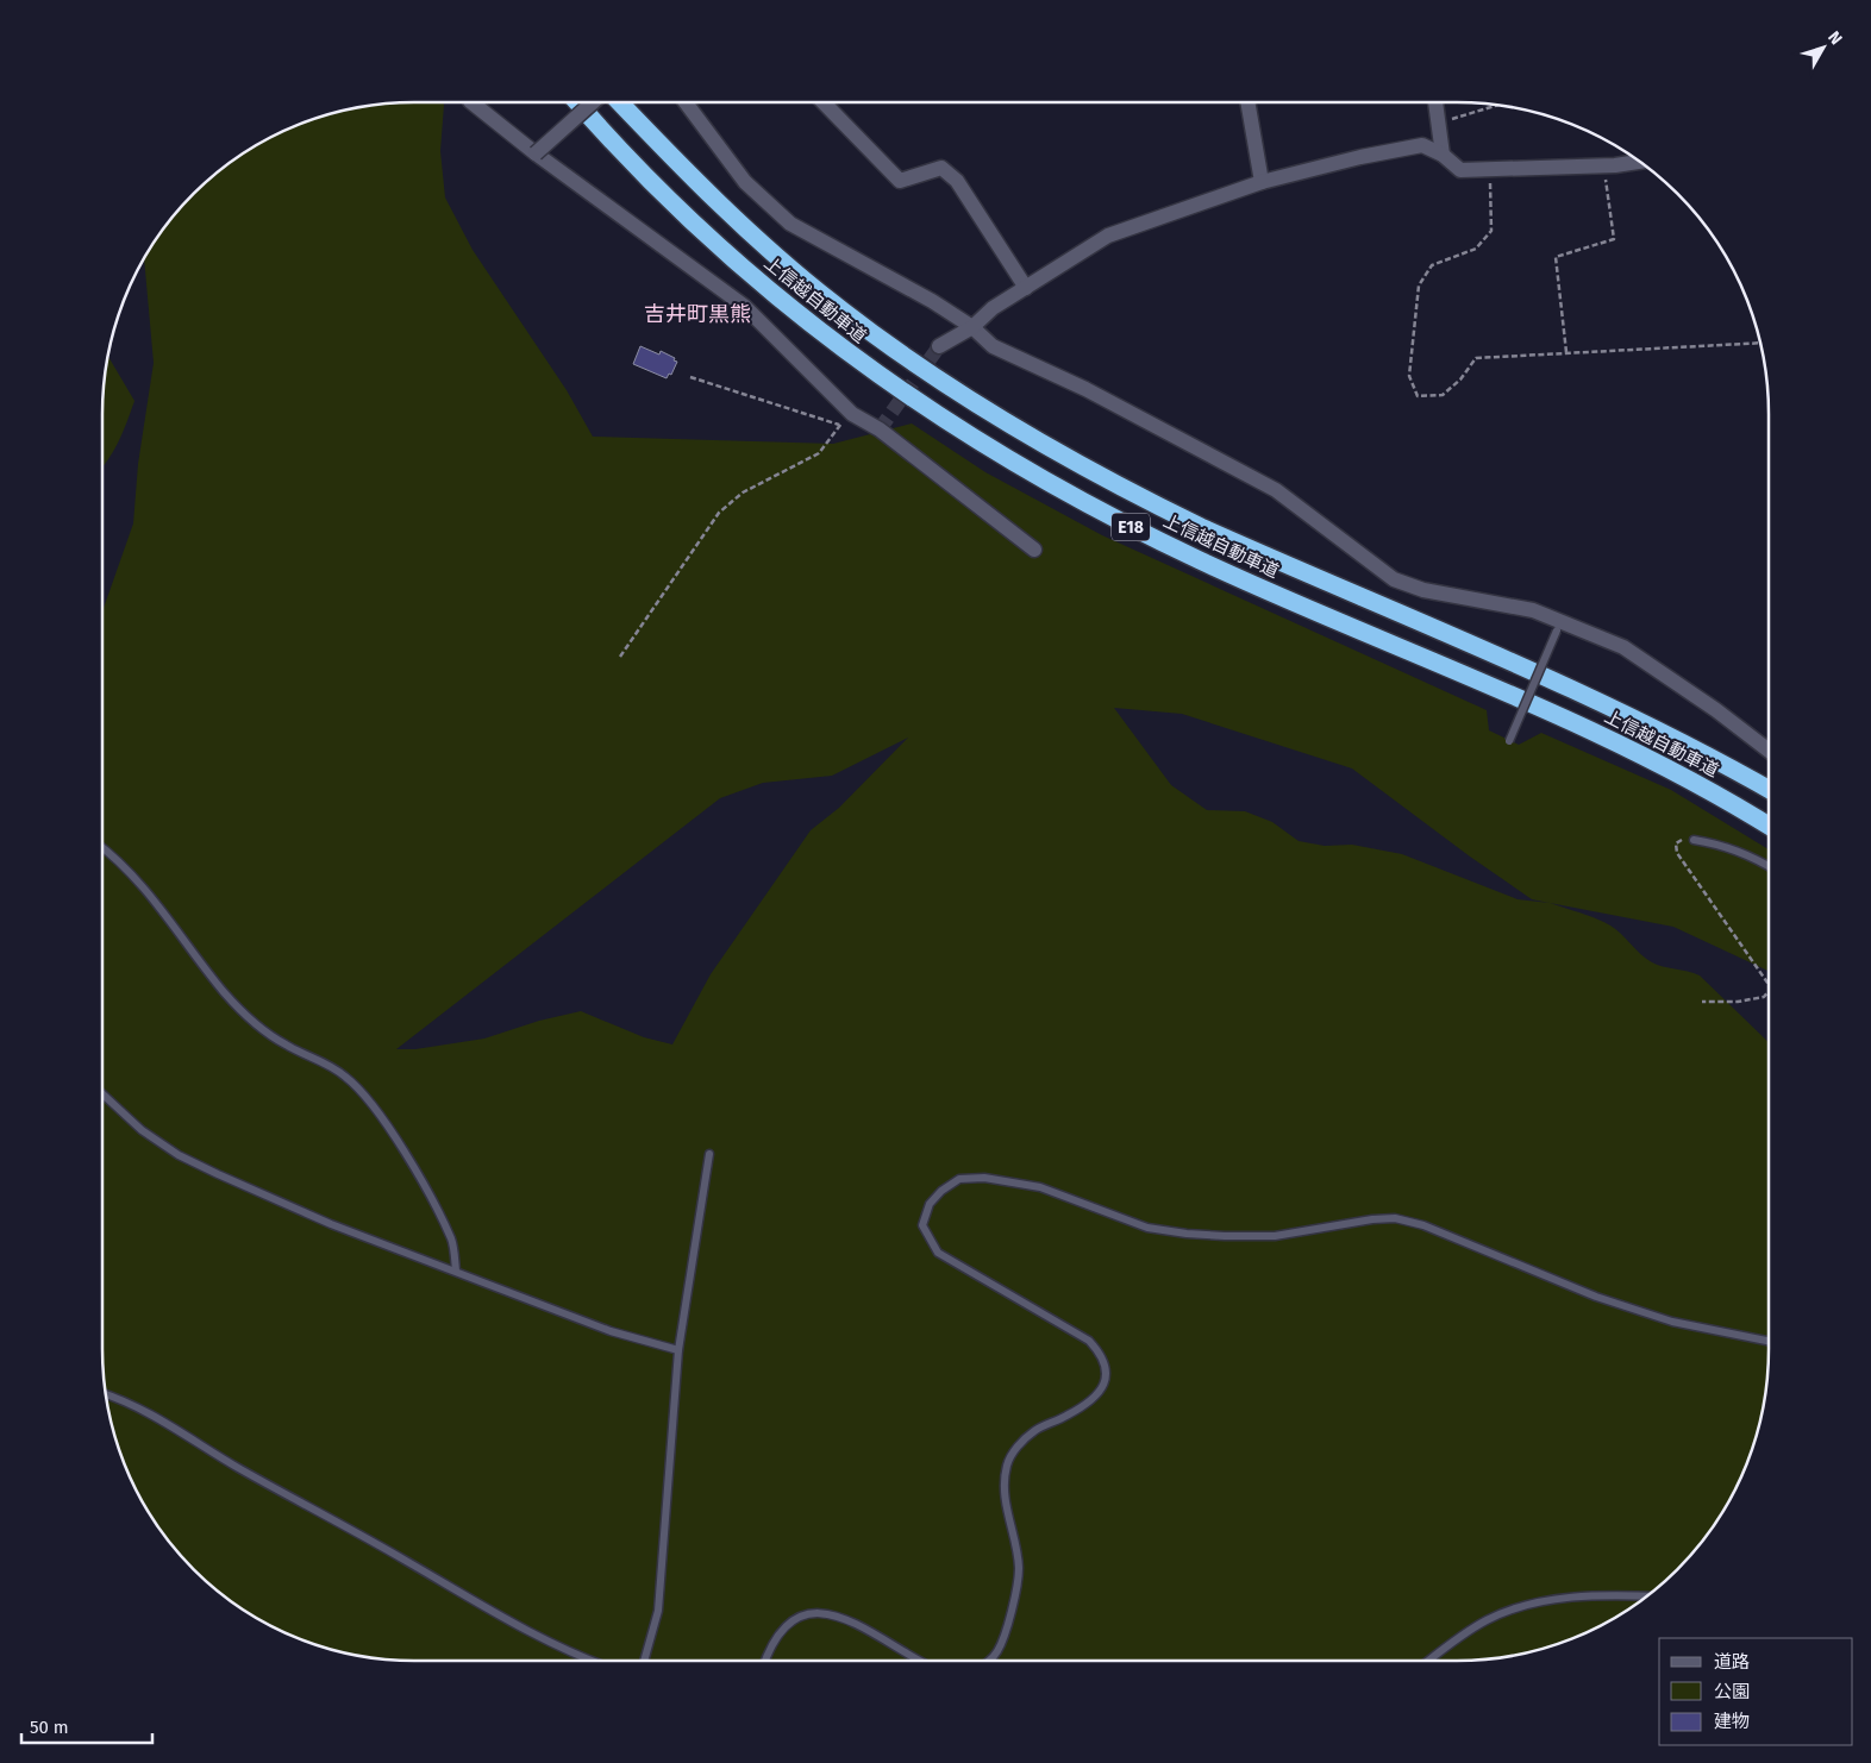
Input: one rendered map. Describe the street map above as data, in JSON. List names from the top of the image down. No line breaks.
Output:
{"streets":{"highway":["上信越自動車道","E18"]},"districts":["吉井町黒熊"],"legend":["道路","公園","建物"],"scale_bar":"50 m","north":"top right"}
